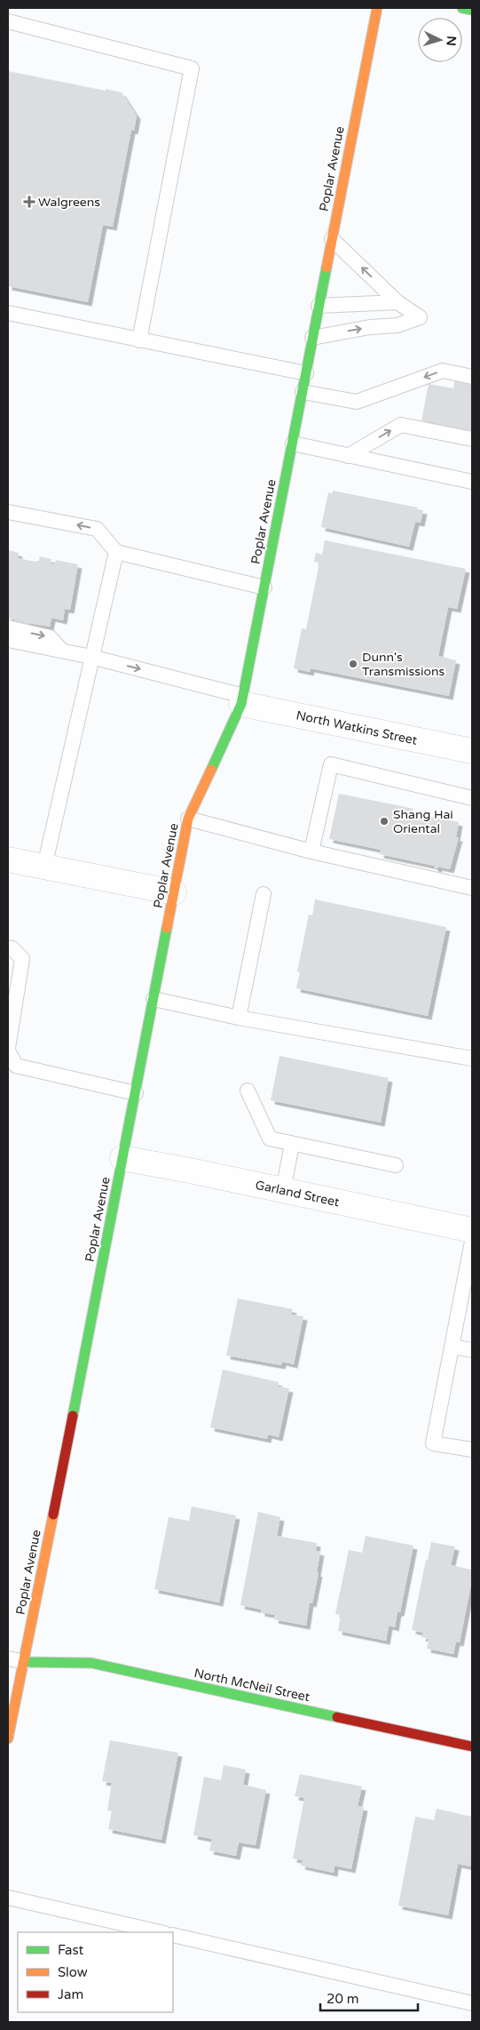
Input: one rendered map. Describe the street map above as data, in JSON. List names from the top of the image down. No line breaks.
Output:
{"streets":{"main road":["Poplar Avenue","North McNeil Street"],"street":["North Watkins Street","Garland Street"]},"crossings":[["Poplar Avenue","North Watkins Street"],["Poplar Avenue","Garland Street"],["Poplar Avenue","North McNeil Street"]],"places":{"health":["Walgreens"],"other":["Dunn's Transmissions","Shang Hai Oriental"]},"legend":["Fast","Slow","Jam"],"scale_bar":"20 m","north":"right"}
